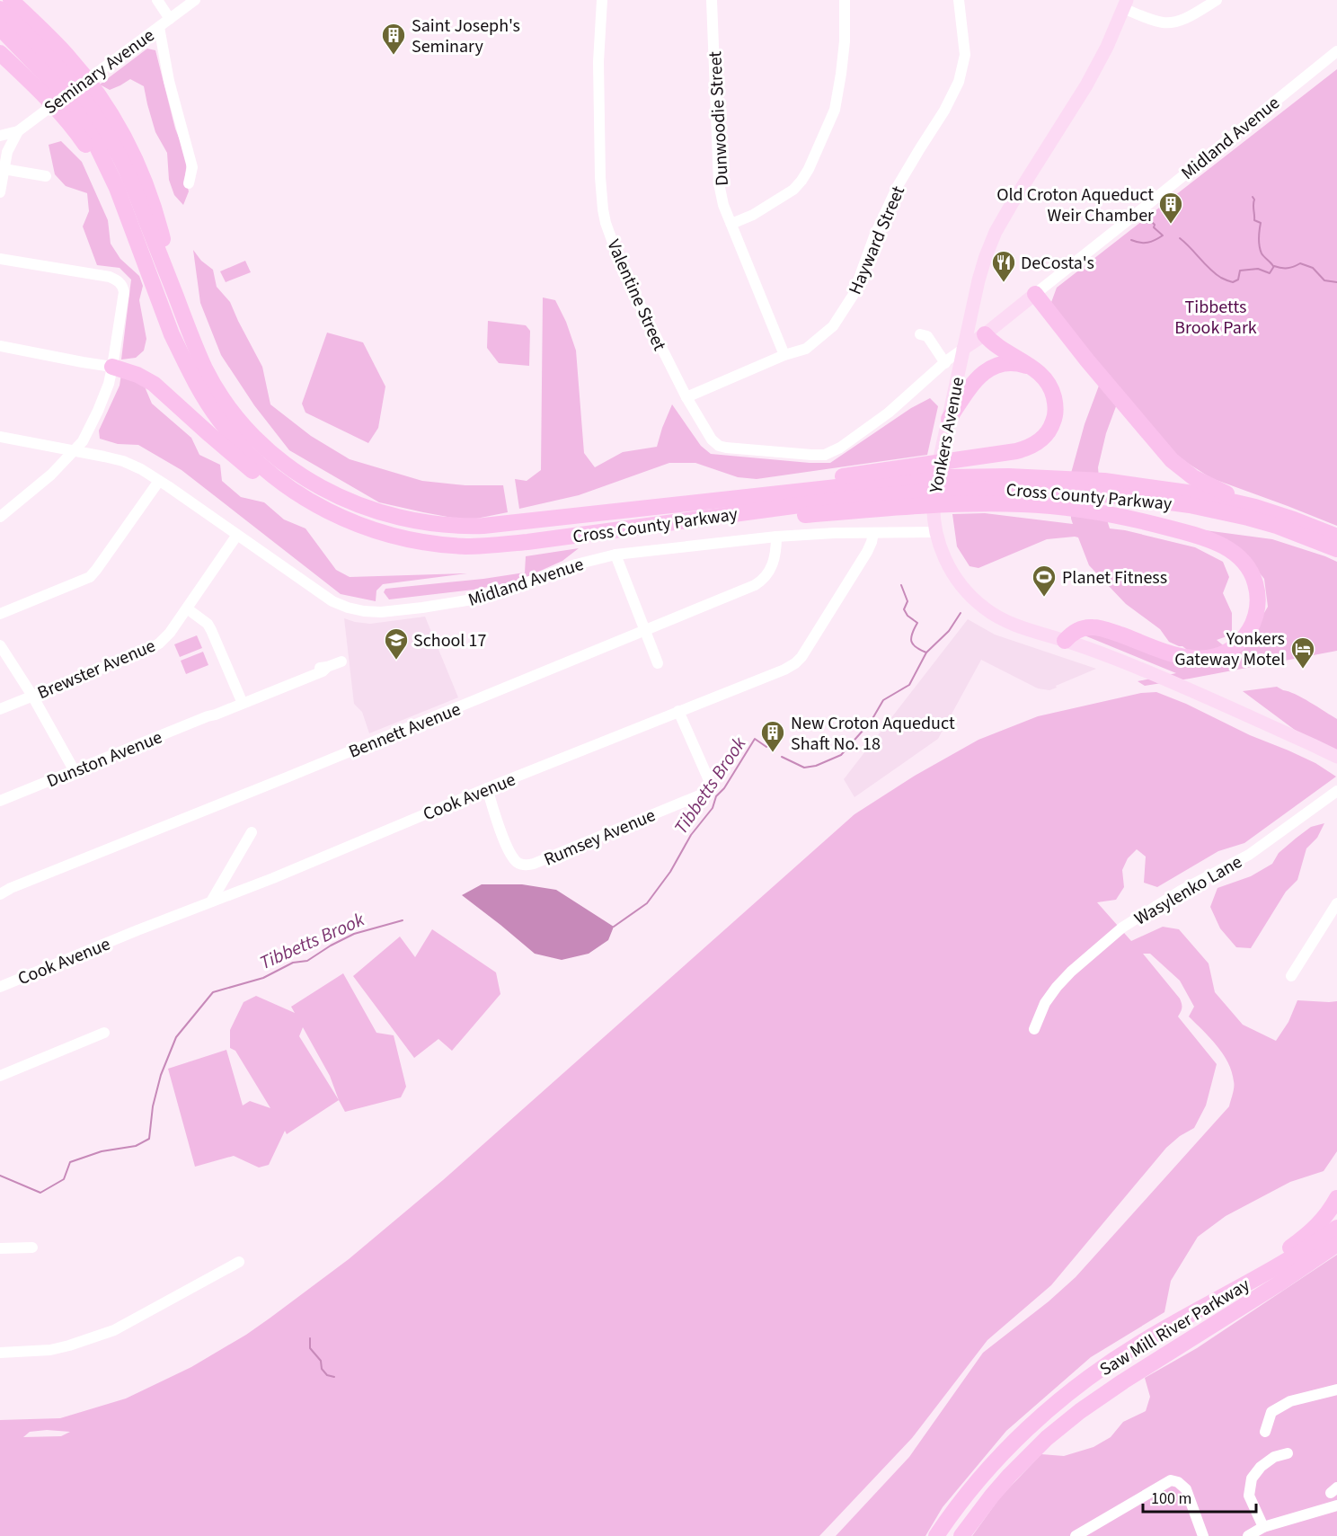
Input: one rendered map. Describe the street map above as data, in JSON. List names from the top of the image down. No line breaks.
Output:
{"streets":{"highway":["Cross County Parkway","Saw Mill River Parkway"],"main road":["Midland Avenue","Yonkers Avenue"],"street":["Seminary Avenue","Dunwoodie Street","Hayward Street","Valentine Street","Brewster Avenue","Bennett Avenue","Dunston Avenue","Cook Avenue","Rumsey Avenue","Wasylenko Lane"]},"crossings":[["Dunwoodie Street","Hayward Street"],["Midland Avenue","Valentine Street"],["Midland Avenue","Yonkers Avenue"],["Midland Avenue","Brewster Avenue"],["Midland Avenue","Bennett Avenue"],["Midland Avenue","Cook Avenue"],["Hayward Street","Valentine Street"],["Cook Avenue","Rumsey Avenue"]],"water":["Tibbetts Brook"],"parks":["Tibbetts Brook Park"],"places":{"building":["Saint Joseph's Seminary","Old Croton Aqueduct Weir Chamber","New Croton Aqueduct Shaft No. 18"],"restaurant":["DeCosta's"],"sports":["Planet Fitness"],"school or university":["School 17"],"hotel":["Yonkers Gateway Motel"]},"scale_bar":"100 m"}
